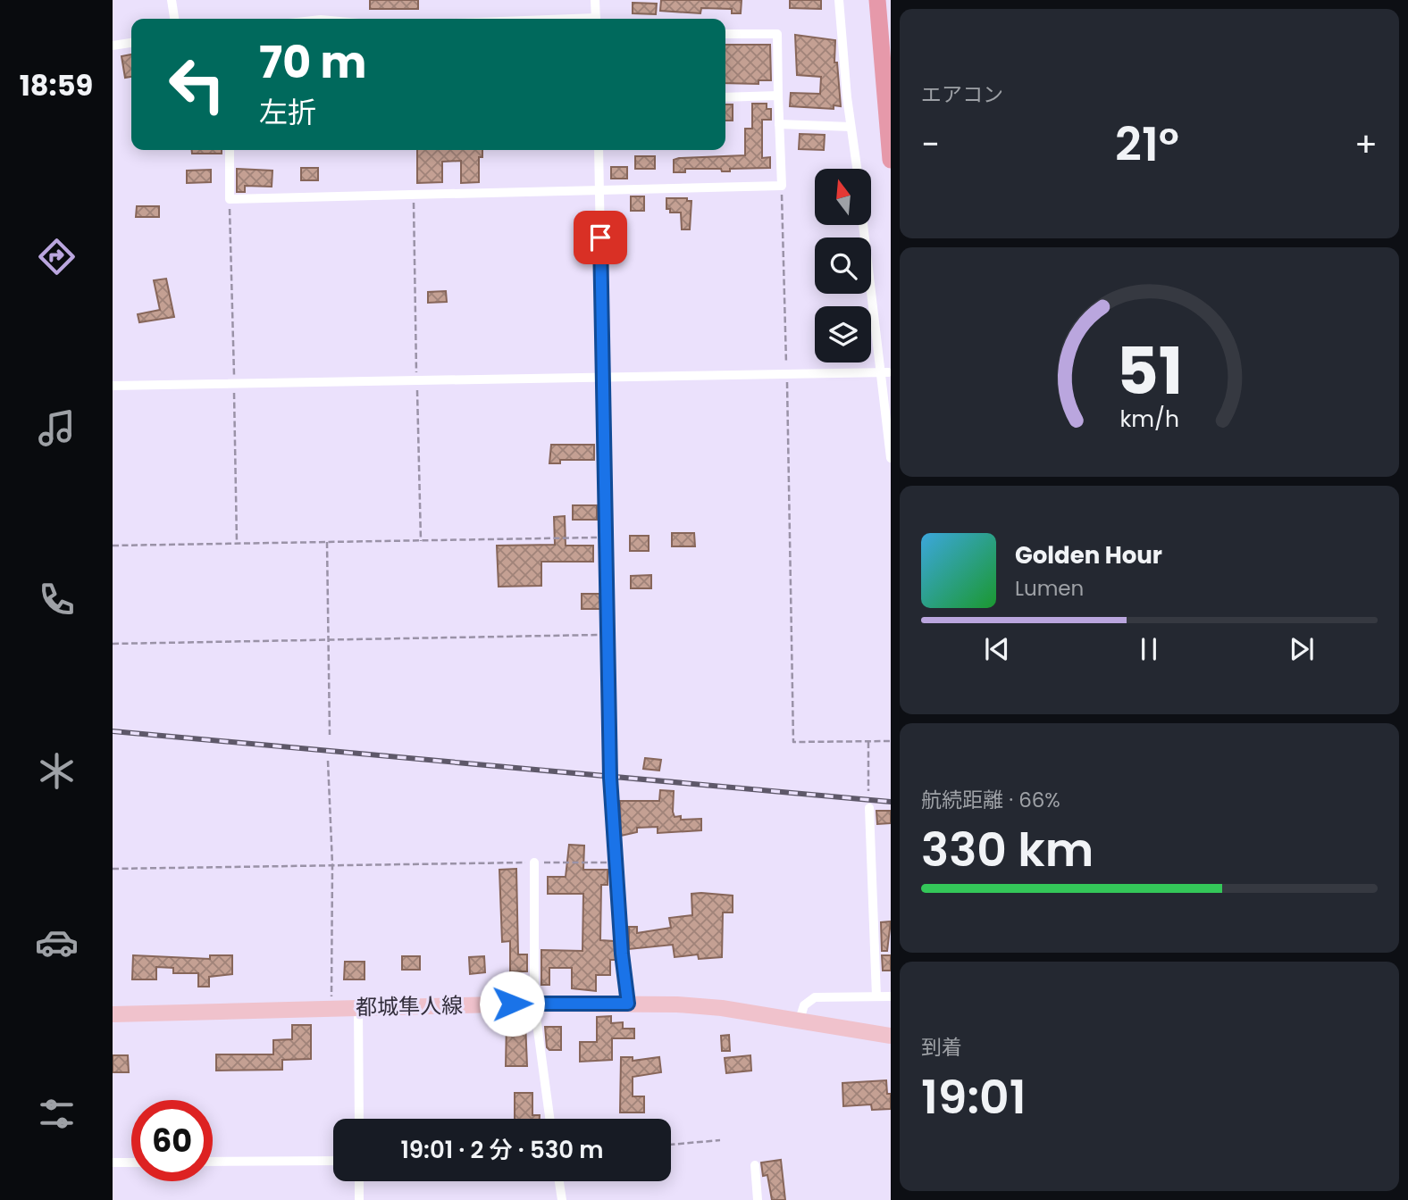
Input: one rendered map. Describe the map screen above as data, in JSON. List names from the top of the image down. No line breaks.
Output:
{"streets":{"main road":["都城隼人線"]},"north":"top","page":{"tabs":"18:59","tile":["エアコン",["航続距離 · 66%","330 km"],["到着","19:01"]],"turn":["70 m","左折"],"heat":["−","21°","+"],"song":["Golden Hour","Lumen"],"limit":"60","trip":"19:01 · 2 分 · 530 m","gauge":["51","km/h"]}}
